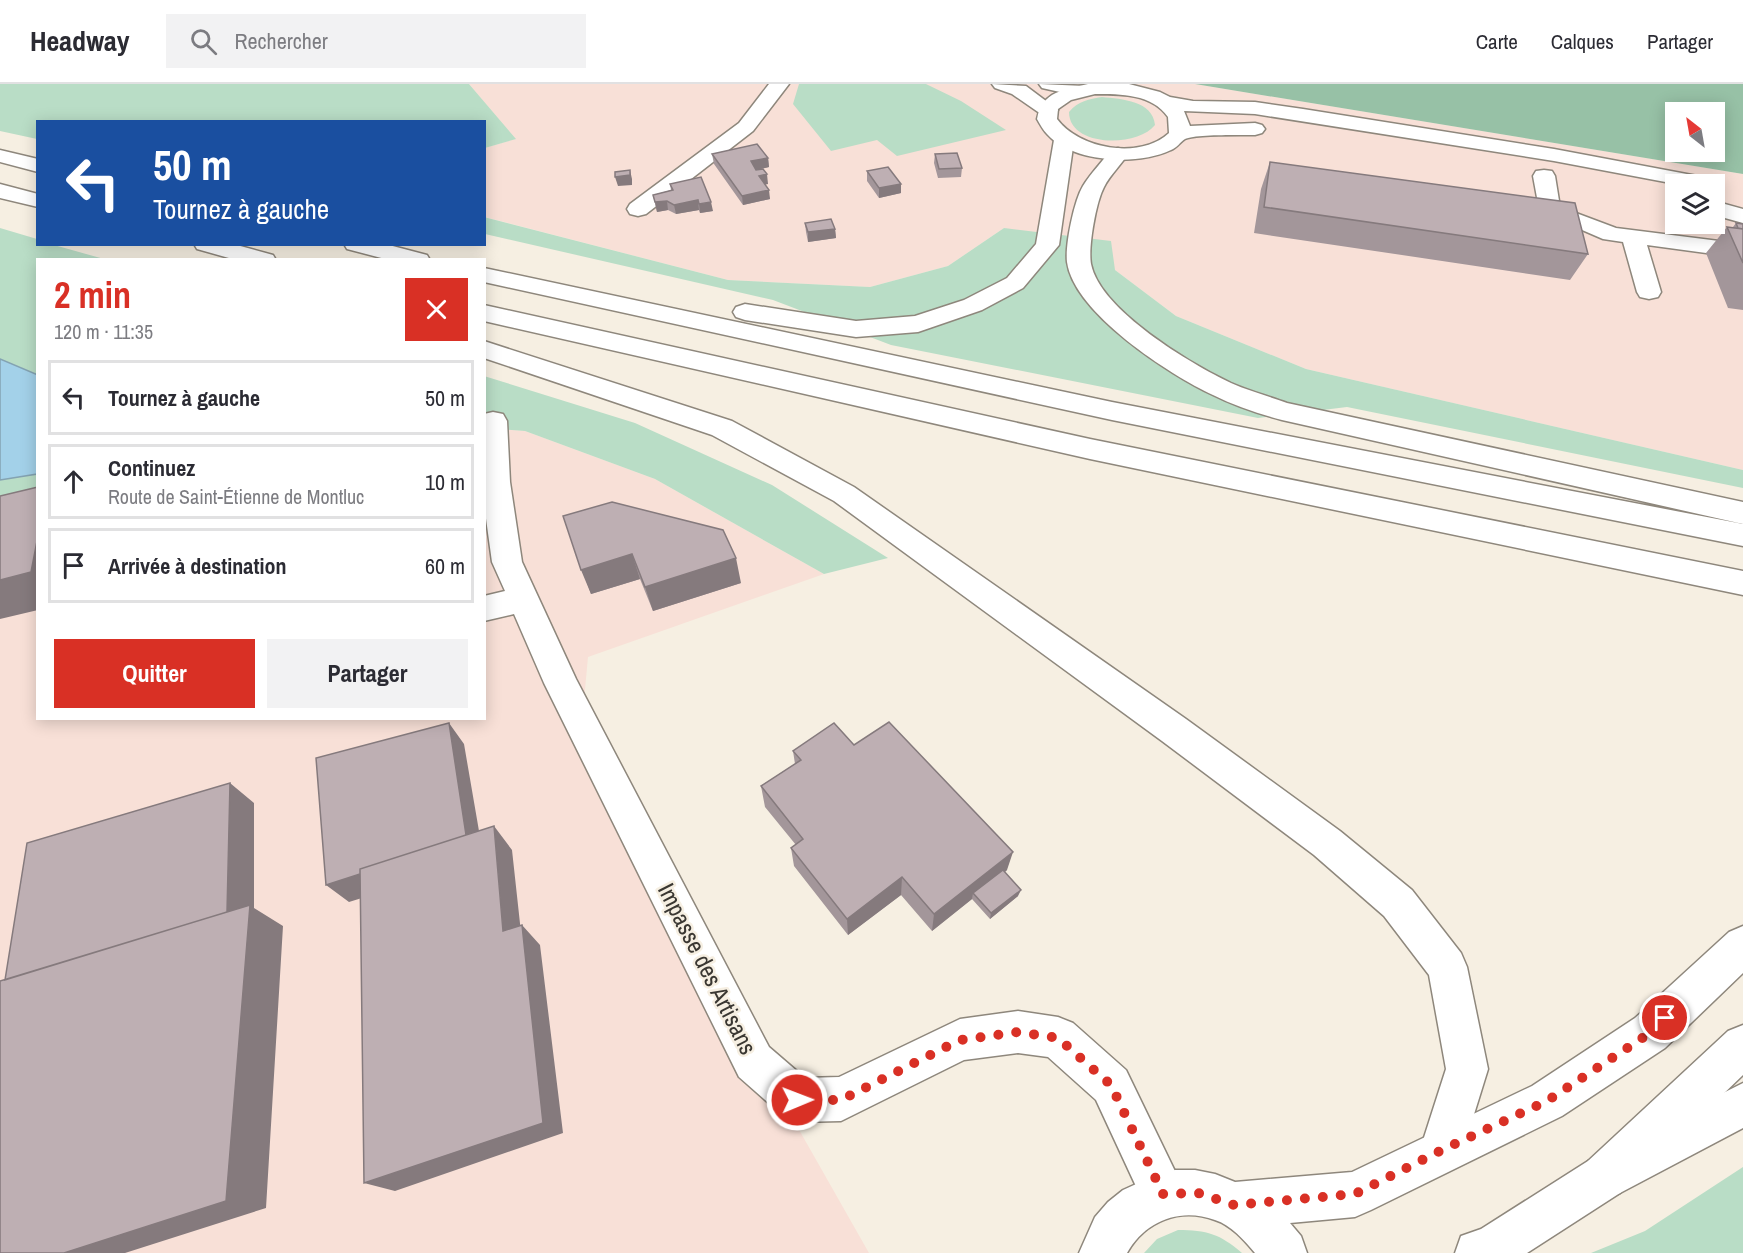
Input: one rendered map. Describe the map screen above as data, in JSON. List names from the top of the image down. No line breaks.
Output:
{"streets":{"main road":["Impasse des Artisans"]},"north":"top left","page":{"header":"Headway","search":"Rechercher","nav":["Carte","Calques","Partager"],"turn":["50 m","Tournez à gauche"],"heading":["2 min","120 m · 11:35"],"list":[{"name":"Tournez à gauche","value":"50 m"},{"name":"Continuez","note":"Route de Saint-Étienne de Montluc","value":"10 m"},{"name":"Arrivée à destination","value":"60 m"}],"buttons":["Quitter","Partager"]}}
